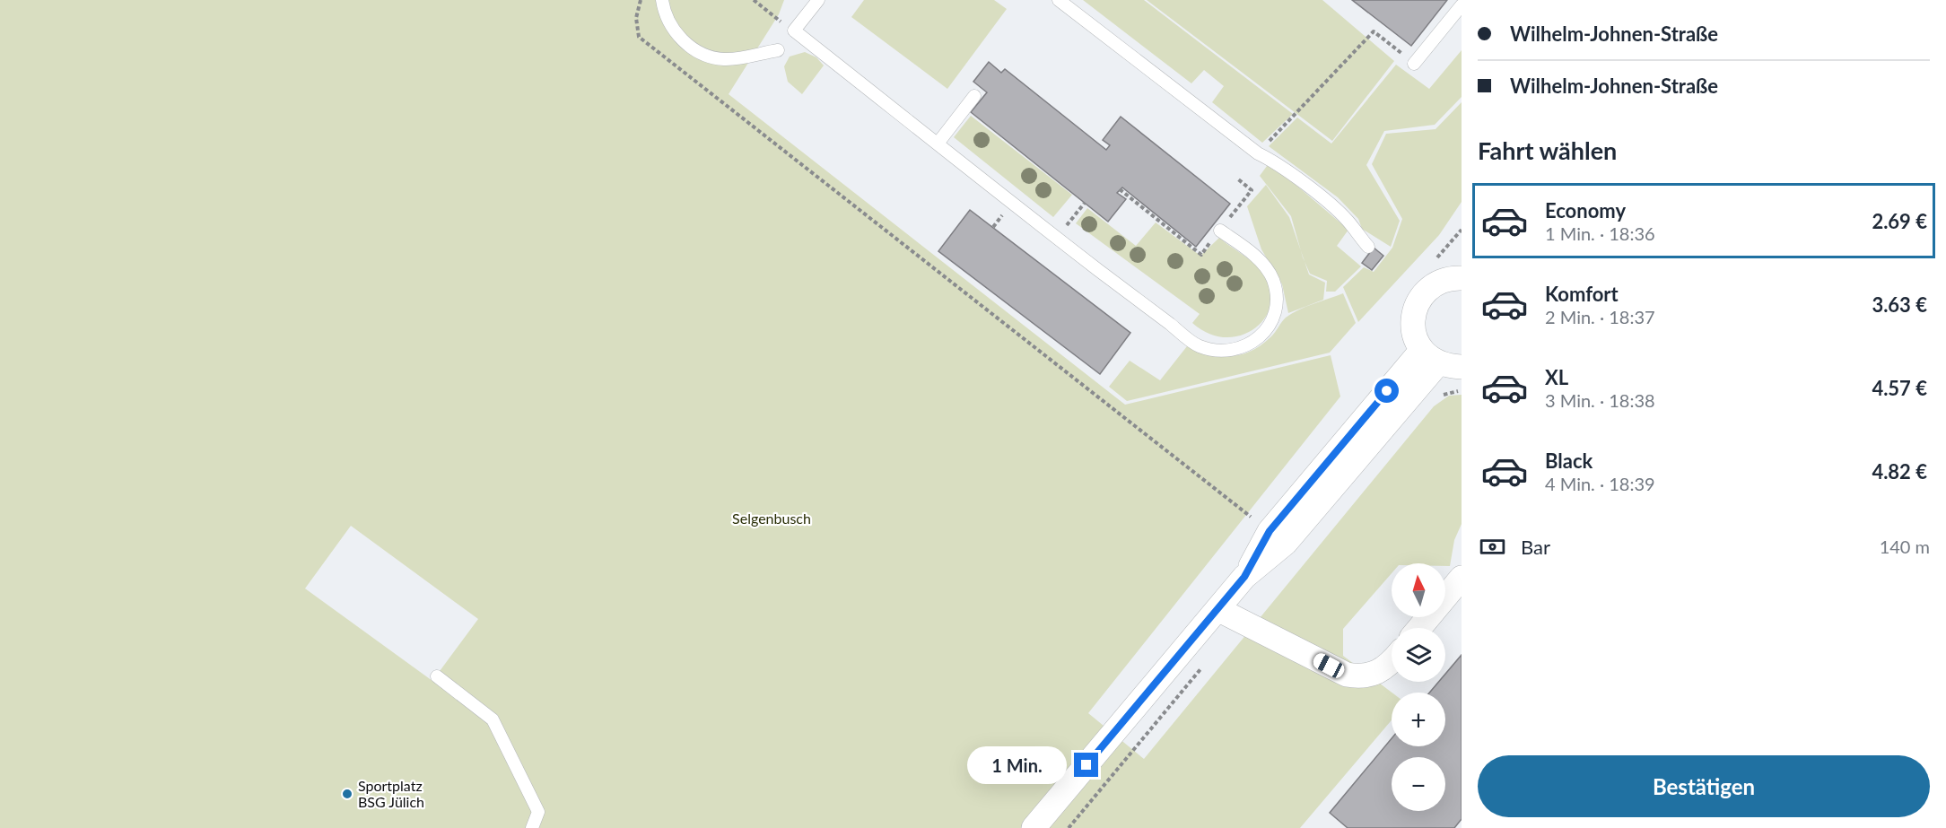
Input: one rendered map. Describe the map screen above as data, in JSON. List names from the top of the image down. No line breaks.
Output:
{"parks":["Selgenbusch"],"places":["Sportplatz BSG Jülich"],"north":"top","page":{"banner":["Wilhelm-Johnen-Straße","Wilhelm-Johnen-Straße"],"heading":"Fahrt wählen","list":[{"name":"Economy","note":"1 Min. · 18:36","value":"2.69 €"},{"name":"Komfort","note":"2 Min. · 18:37","value":"3.63 €"},{"name":"XL","note":"3 Min. · 18:38","value":"4.57 €"},{"name":"Black","note":"4 Min. · 18:39","value":"4.82 €"}],"pay":["Bar","140 m"],"map_buttons":["+","−"],"buttons":"Bestätigen","bubble":"1 Min."}}
